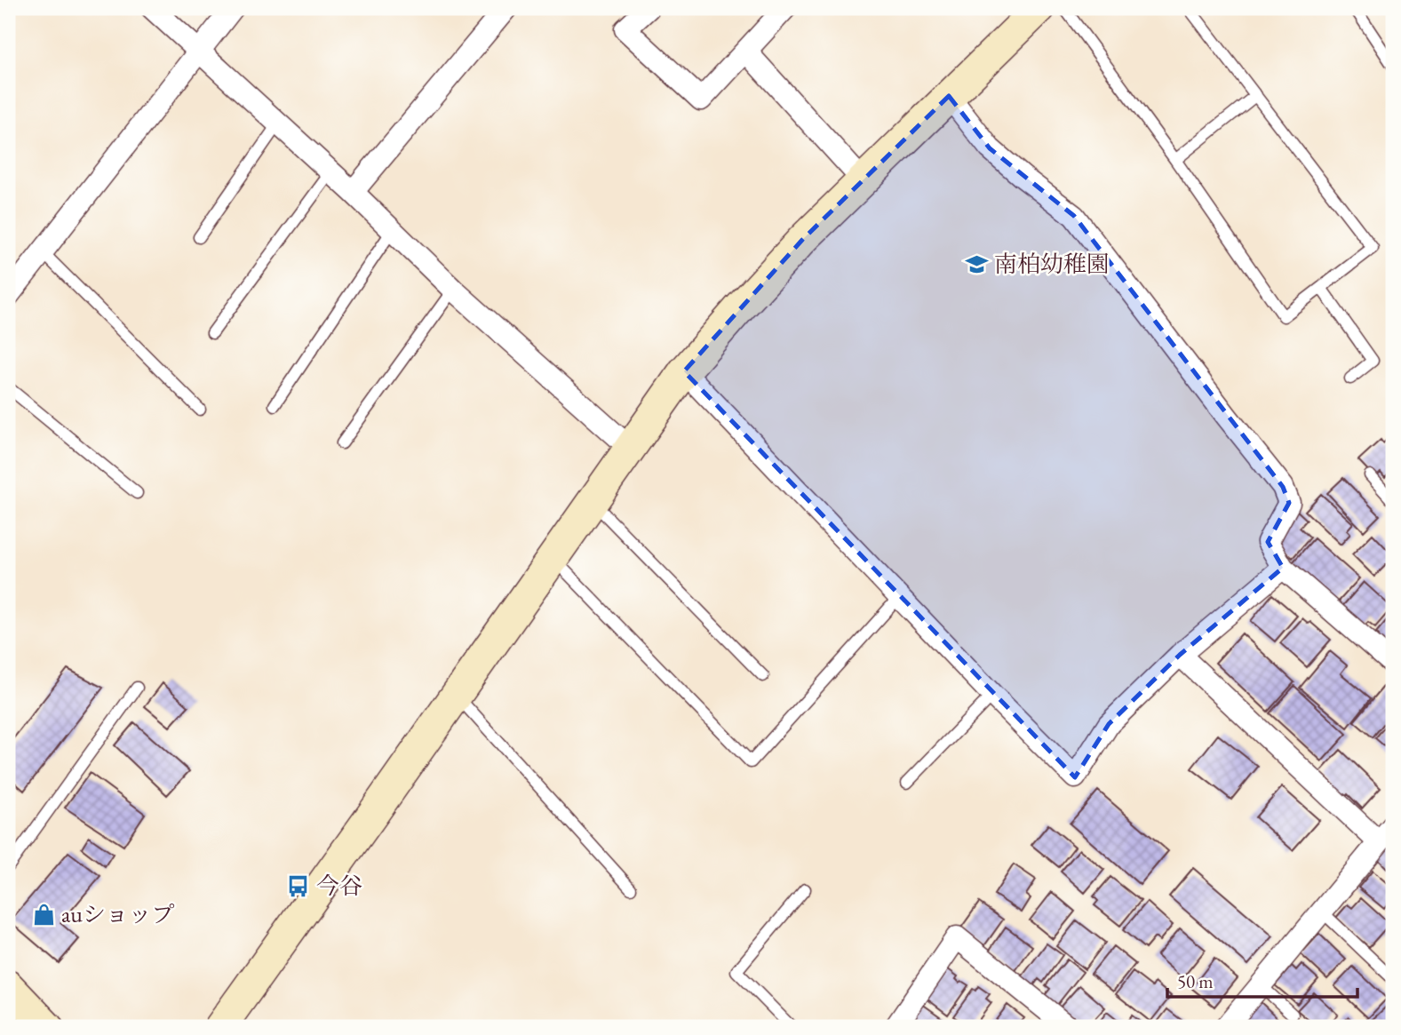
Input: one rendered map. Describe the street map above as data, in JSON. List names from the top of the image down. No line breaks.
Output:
{"places":{"school or university":["南柏幼稚園"],"bus stop":["今谷"],"shop":["auショップ"]},"scale_bar":"50 m"}
